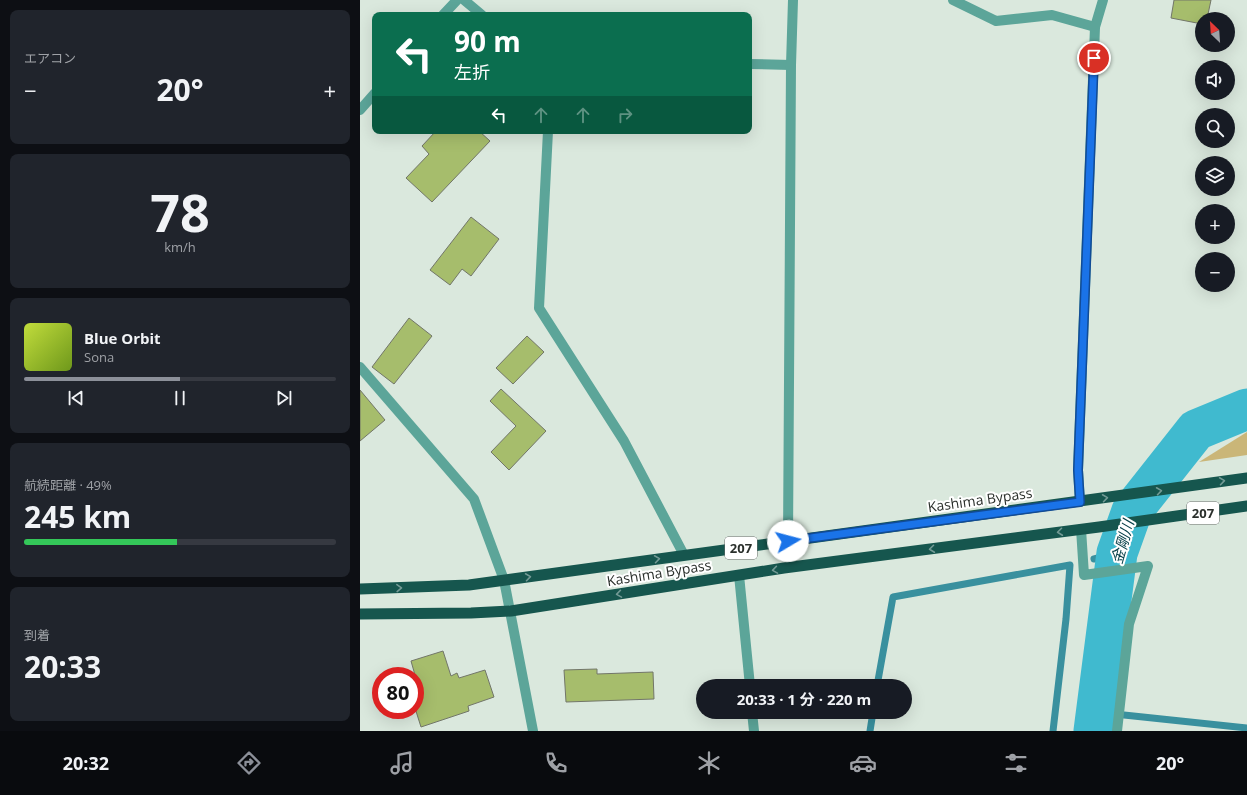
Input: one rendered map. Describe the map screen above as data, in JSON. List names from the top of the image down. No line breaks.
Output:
{"streets":{"highway":["Kashima Bypass","207"]},"water":["金剛川"],"north":"top left","page":{"tile":["エアコン",["78","km/h"],["航続距離 · 49%","245 km"],["到着","20:33"]],"map_buttons":["+","−"],"turn":["90 m","左折"],"heat":["−","20°","+"],"song":["Blue Orbit","Sona"],"limit":"80","trip":"20:33 · 1 分 · 220 m","tabs":["20:32","20°"]}}
